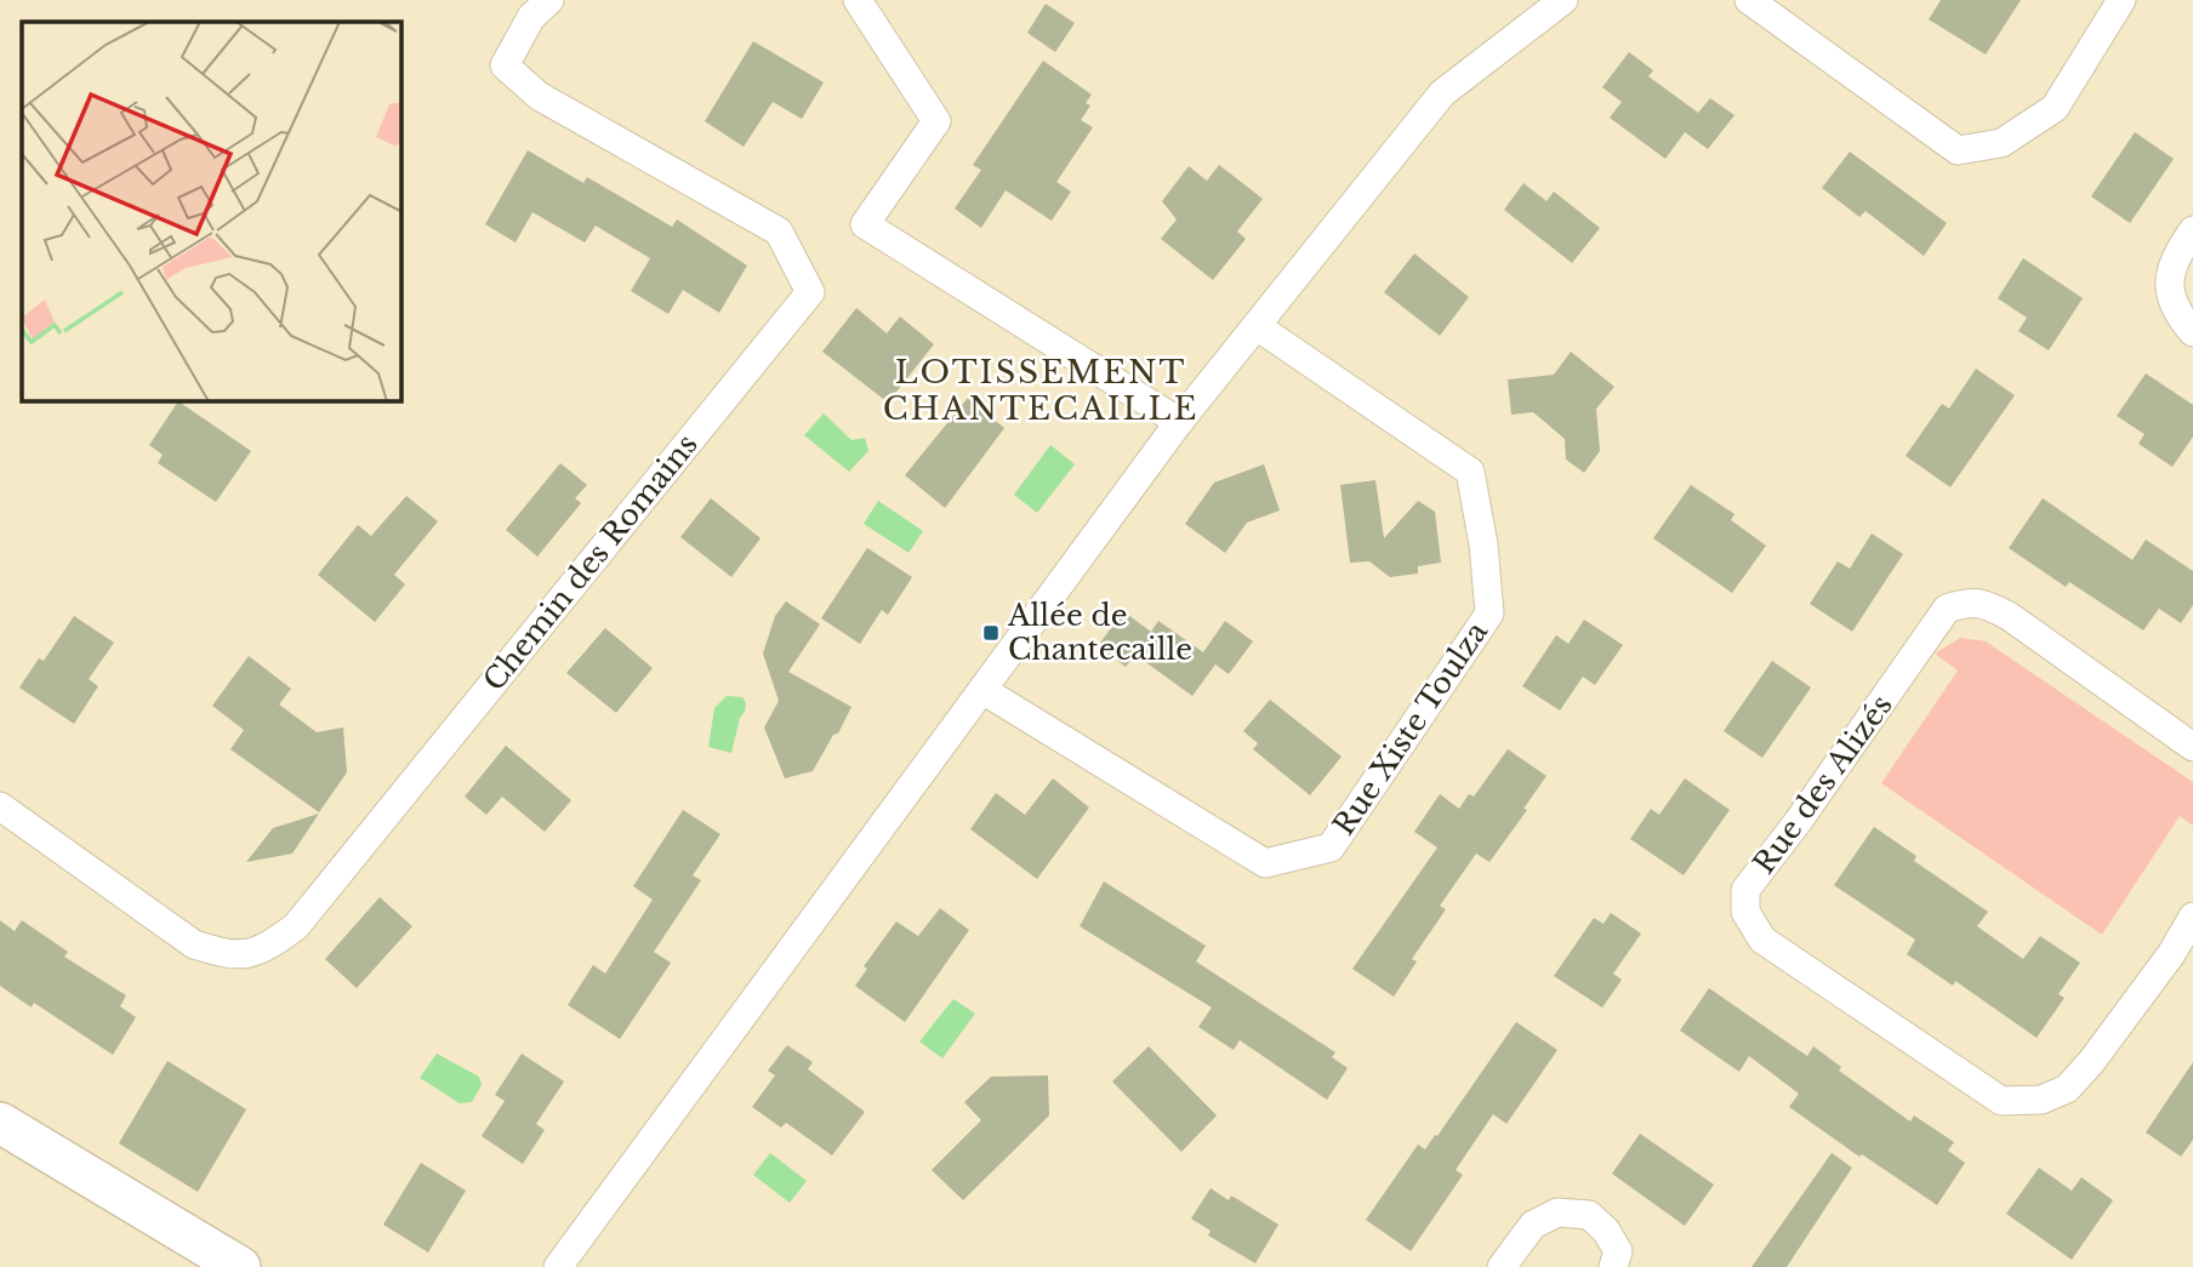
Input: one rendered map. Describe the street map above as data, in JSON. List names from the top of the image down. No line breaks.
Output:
{"streets":{"street":["Chemin des Romains","Rue Xiste Toulza","Rue des Alizés"]},"districts":["LOTISSEMENT CHANTECAILLE"],"places":{"transit":["Allée de Chantecaille"]}}
